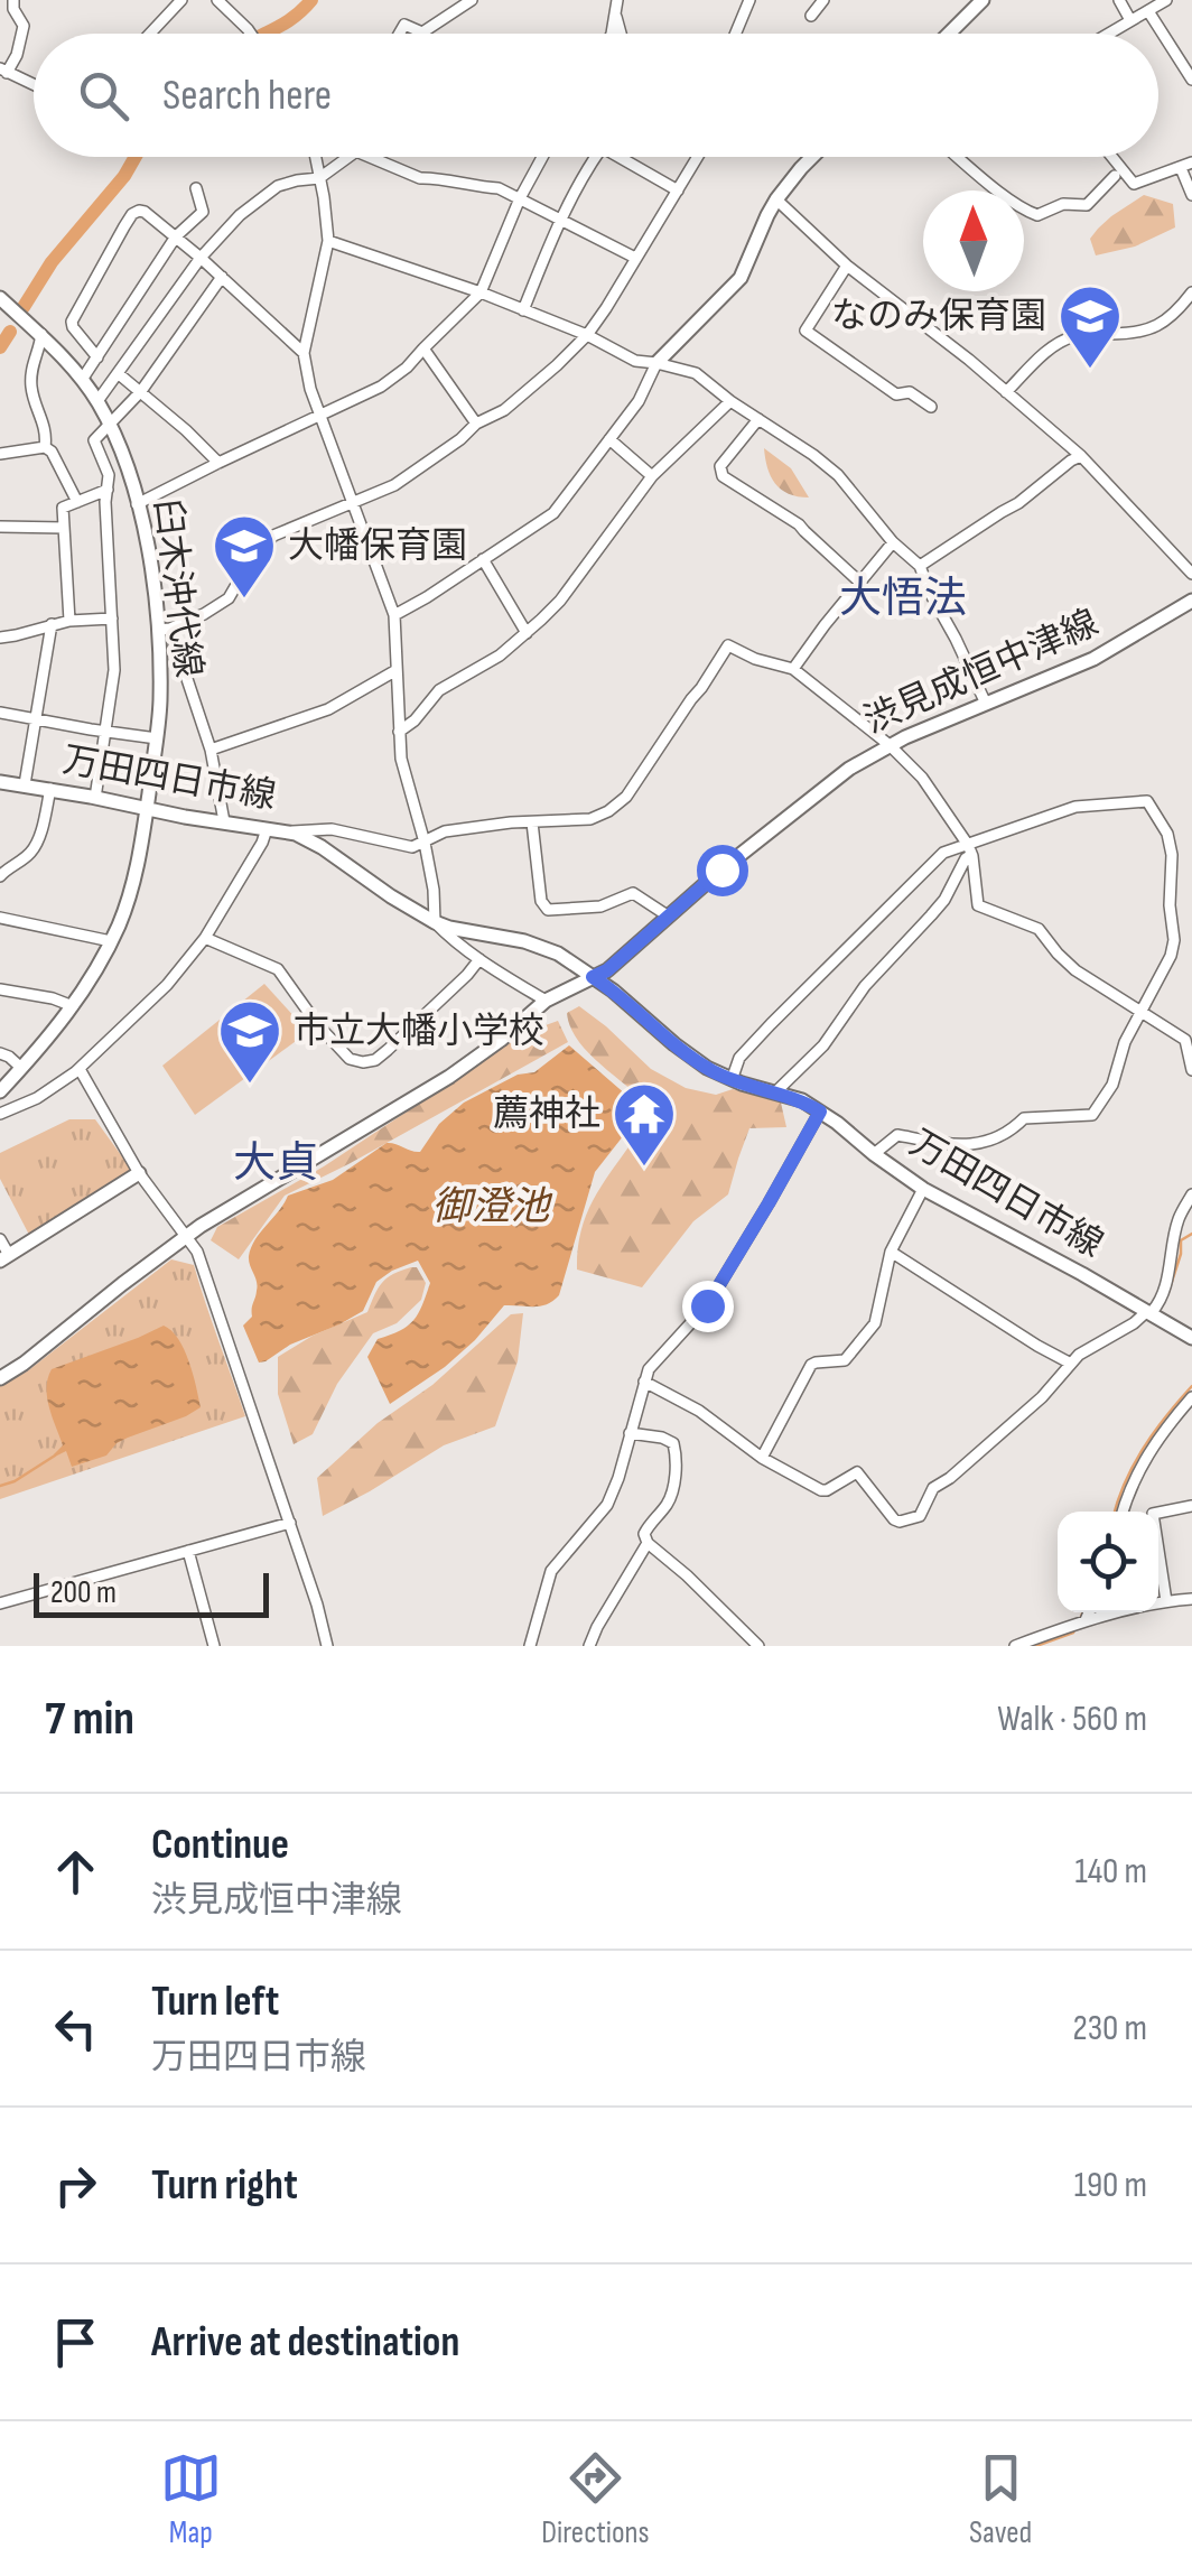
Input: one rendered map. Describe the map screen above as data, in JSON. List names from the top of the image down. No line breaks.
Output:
{"streets":{"main road":["臼木沖代線","渋見成恒中津線","万田四日市線"]},"crossings":[["臼木沖代線","万田四日市線"],["渋見成恒中津線","万田四日市線"]],"districts":["大悟法","大貞"],"water":["御澄池"],"places":{"school or university":["なのみ保育園","大幡保育園","市立大幡小学校"],"temple":["薦神社"]},"scale_bar":"200 m","north":"top","page":{"search":"Search here","scale":"200 m","heading":["7 min","Walk · 560 m"],"list":[["Continue","渋見成恒中津線","140 m"],["Turn left","万田四日市線","230 m"],["Turn right","190 m"],"Arrive at destination"],"nav":["Map","Directions","Saved"]}}
